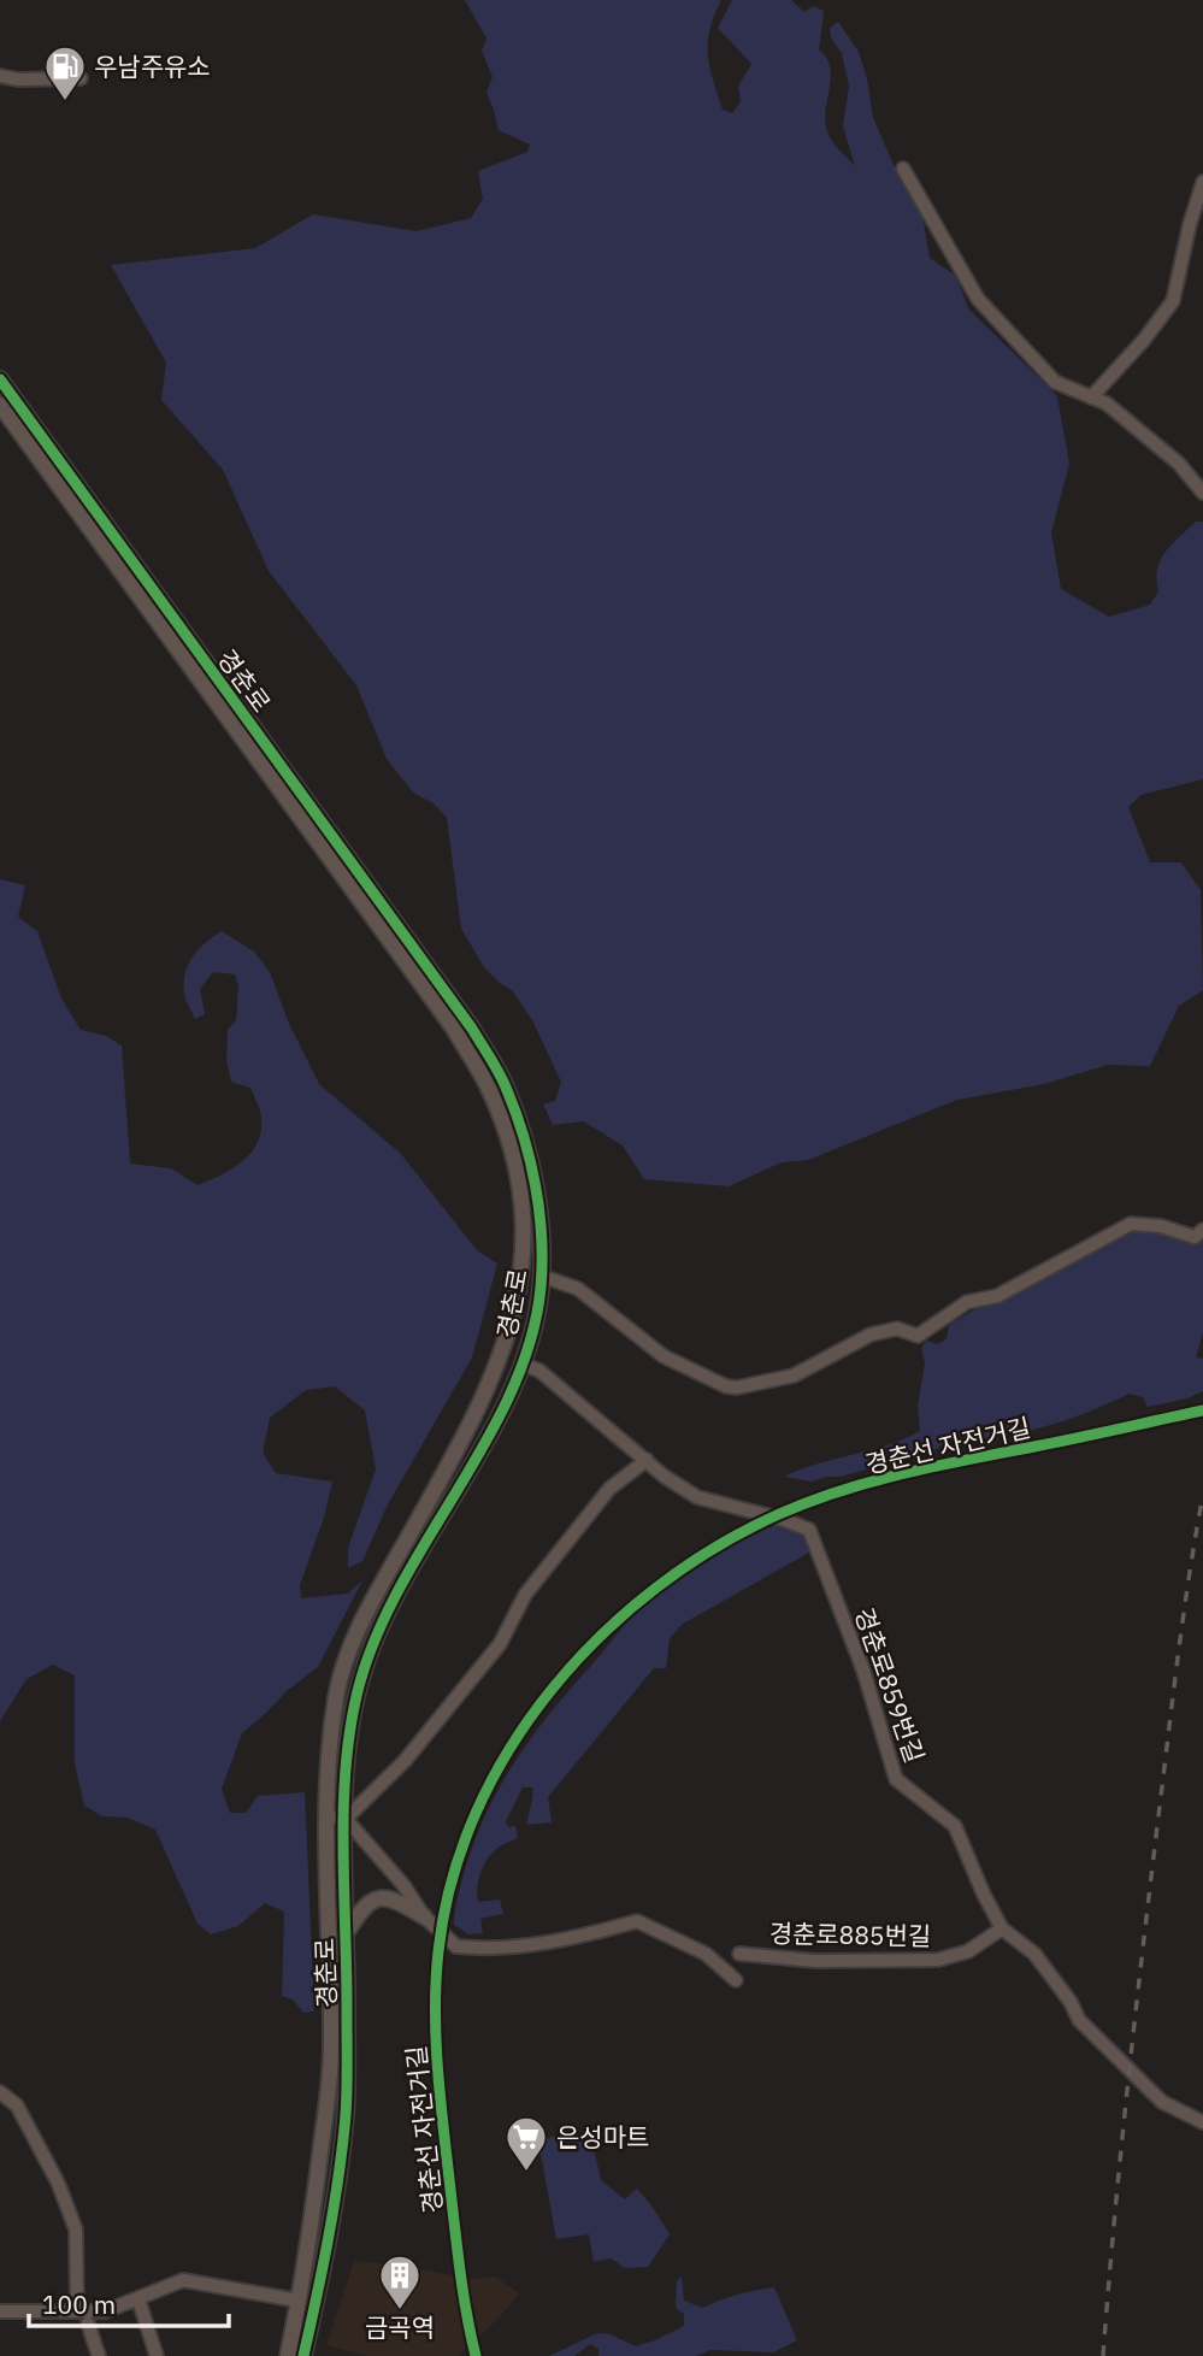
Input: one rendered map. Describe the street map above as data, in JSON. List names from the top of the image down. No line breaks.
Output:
{"streets":{"street":["경춘로","경춘로859번길","경춘로885번길"],"cycle path":["경춘선 자전거길"]},"crossings":[["경춘로","경춘로859번길"],["경춘로859번길","경춘로885번길"]],"places":{"fuel station":["우남주유소"],"supermarket":["은성마트"],"building":["금곡역"]},"scale_bar":"100 m"}
